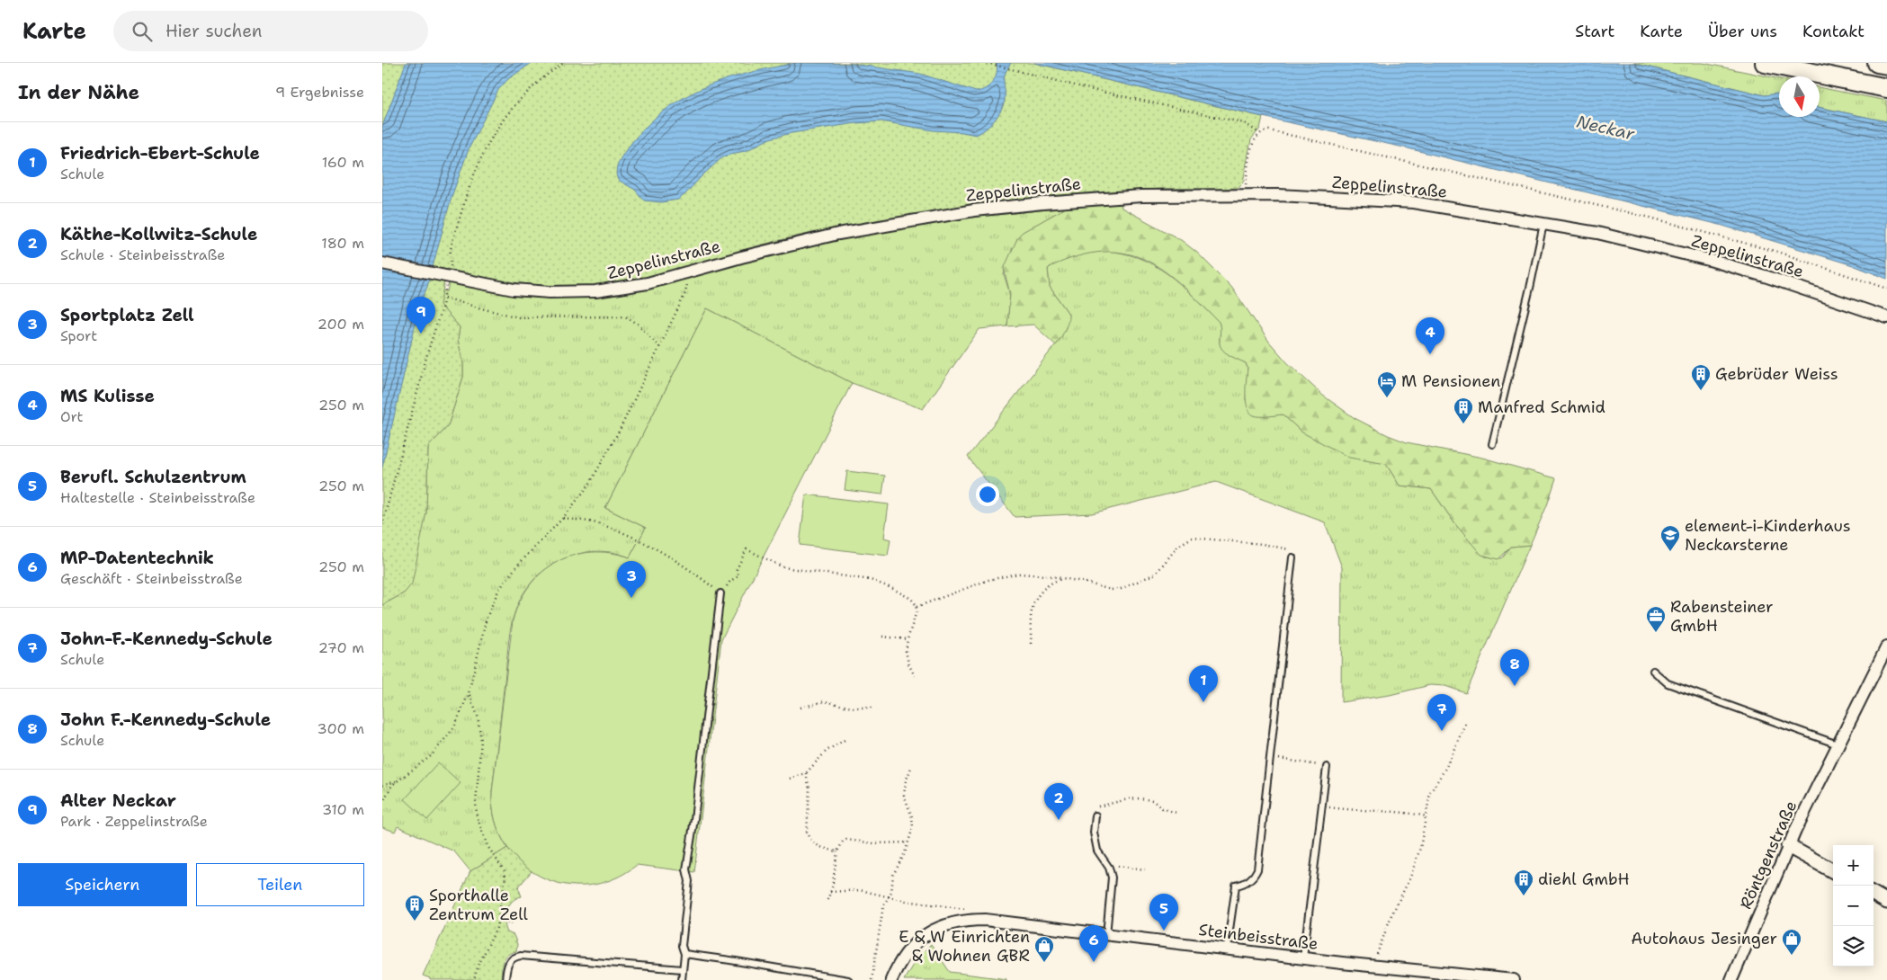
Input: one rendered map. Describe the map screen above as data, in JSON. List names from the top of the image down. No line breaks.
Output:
{"streets":{"street":["Zeppelinstraße","Röntgenstraße","Steinbeisstraße"]},"water":["Neckar"],"places":{"building":["Gebrüder Weiss","Manfred Schmid","diehl GmbH","Sporthalle Zentrum Zell"],"hotel":["M Pensionen"],"school or university":["element-i-Kinderhaus Neckarsterne"],"office":["Rabensteiner GmbH"],"shop":["Autohaus Jesinger","E & W Einrichten & Wohnen GBR"]},"north":"bottom","page":{"header":"Karte","search":"Hier suchen","nav":["Start","Karte","Über uns","Kontakt"],"heading":["In der Nähe","9 Ergebnisse"],"list":[{"mark":"1","name":"Friedrich-Ebert-Schule","note":"Schule","value":"160 m"},{"mark":"2","name":"Käthe-Kollwitz-Schule","note":"Schule · Steinbeisstraße","value":"180 m"},{"mark":"3","name":"Sportplatz Zell","note":"Sport","value":"200 m"},{"mark":"4","name":"MS Kulisse","note":"Ort","value":"250 m"},{"mark":"5","name":"Berufl. Schulzentrum","note":"Haltestelle · Steinbeisstraße","value":"250 m"},{"mark":"6","name":"MP-Datentechnik","note":"Geschäft · Steinbeisstraße","value":"250 m"},{"mark":"7","name":"John-F.-Kennedy-Schule","note":"Schule","value":"270 m"},{"mark":"8","name":"John F.-Kennedy-Schule","note":"Schule","value":"300 m"},{"mark":"9","name":"Alter Neckar","note":"Park · Zeppelinstraße","value":"310 m"}],"pins":["9","4","3","8","1","7","2","5","6"],"map_buttons":["+","−"],"buttons":["Speichern","Teilen"]}}
